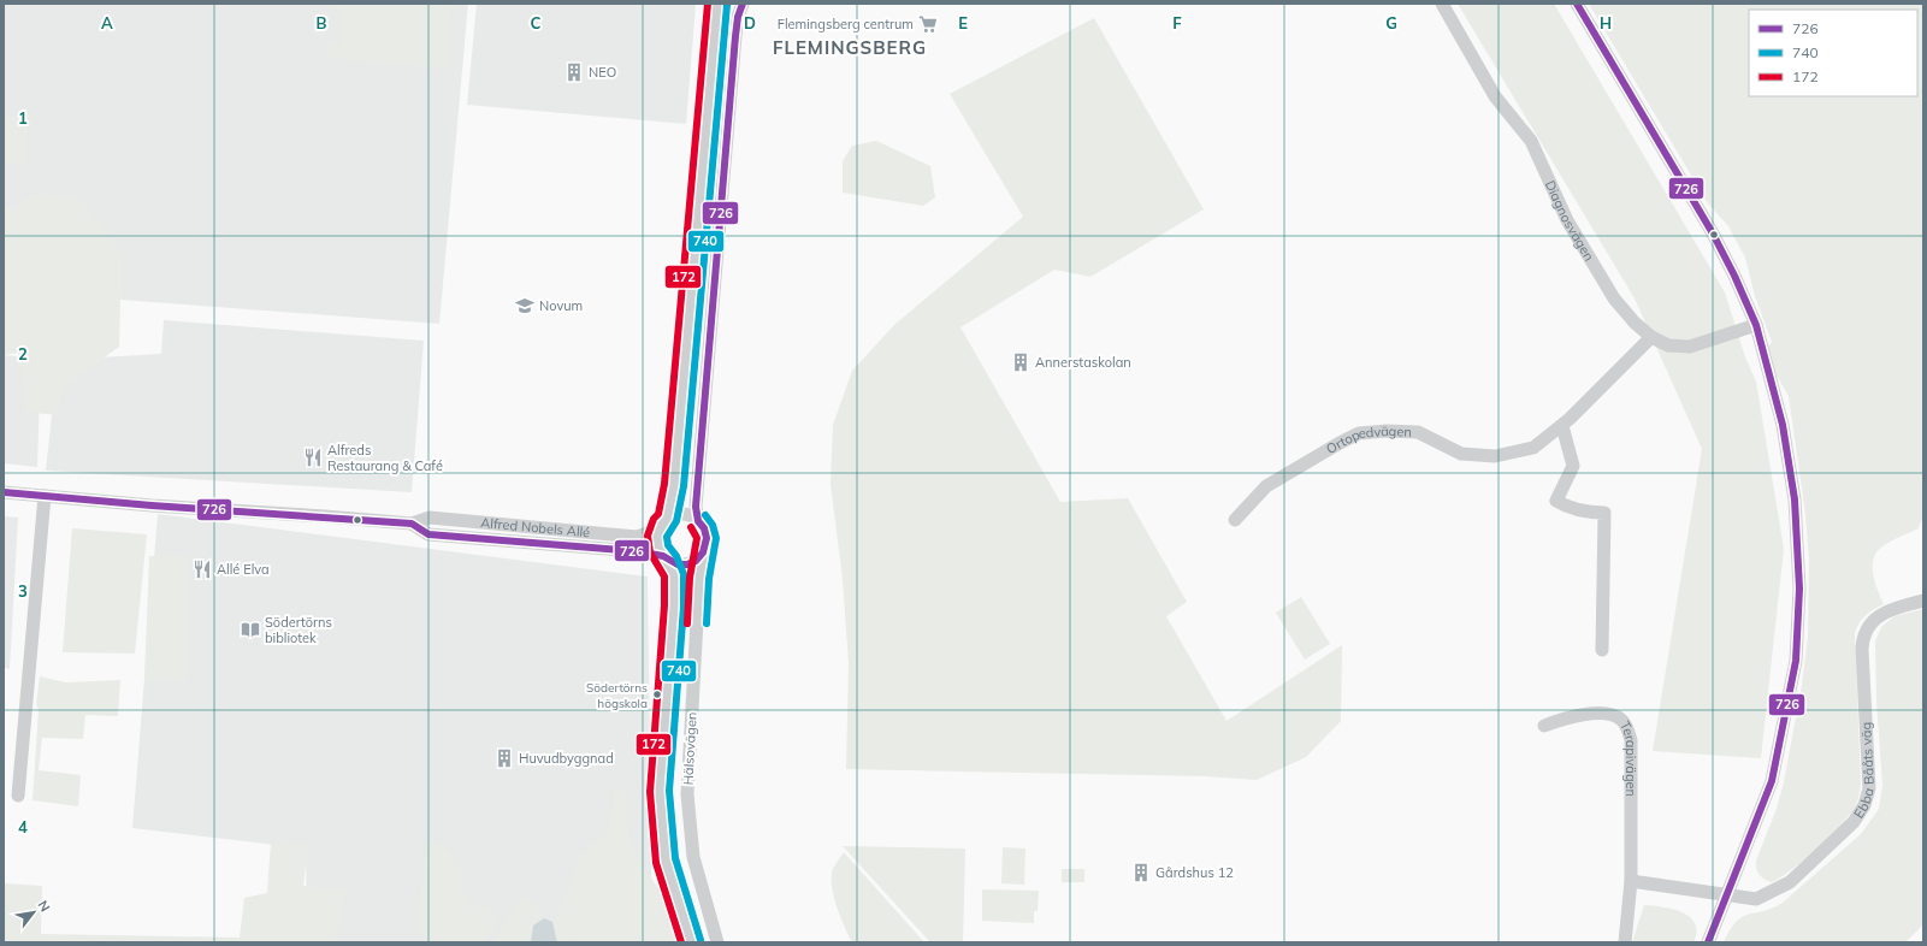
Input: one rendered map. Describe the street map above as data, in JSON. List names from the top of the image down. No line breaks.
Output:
{"streets":{"street":["Diagnosvägen","Ortopedvägen","Alfred Nobels Allé","Hälsovägen","Terapivägen","Ebba Bååts väg"]},"crossings":[["Diagnosvägen","Ortopedvägen"],["Alfred Nobels Allé","Hälsovägen"]],"districts":["FLEMINGSBERG"],"places":{"supermarket":["Flemingsberg centrum"],"building":["NEO","Annerstaskolan","Huvudbyggnad","Gårdshus 12"],"school or university":["Novum"],"restaurant":["Alfreds Restaurang & Café","Allé Elva"],"library":["Södertörns bibliotek"],"other":["Södertörns högskola"]},"lines":["transit line 726","transit line 172","transit line 740"],"legend":["726","740","172"],"north":"top right","grid":{"columns":["A","B","C","D","E","F","G","H"],"rows":["1","2","3","4"]}}
